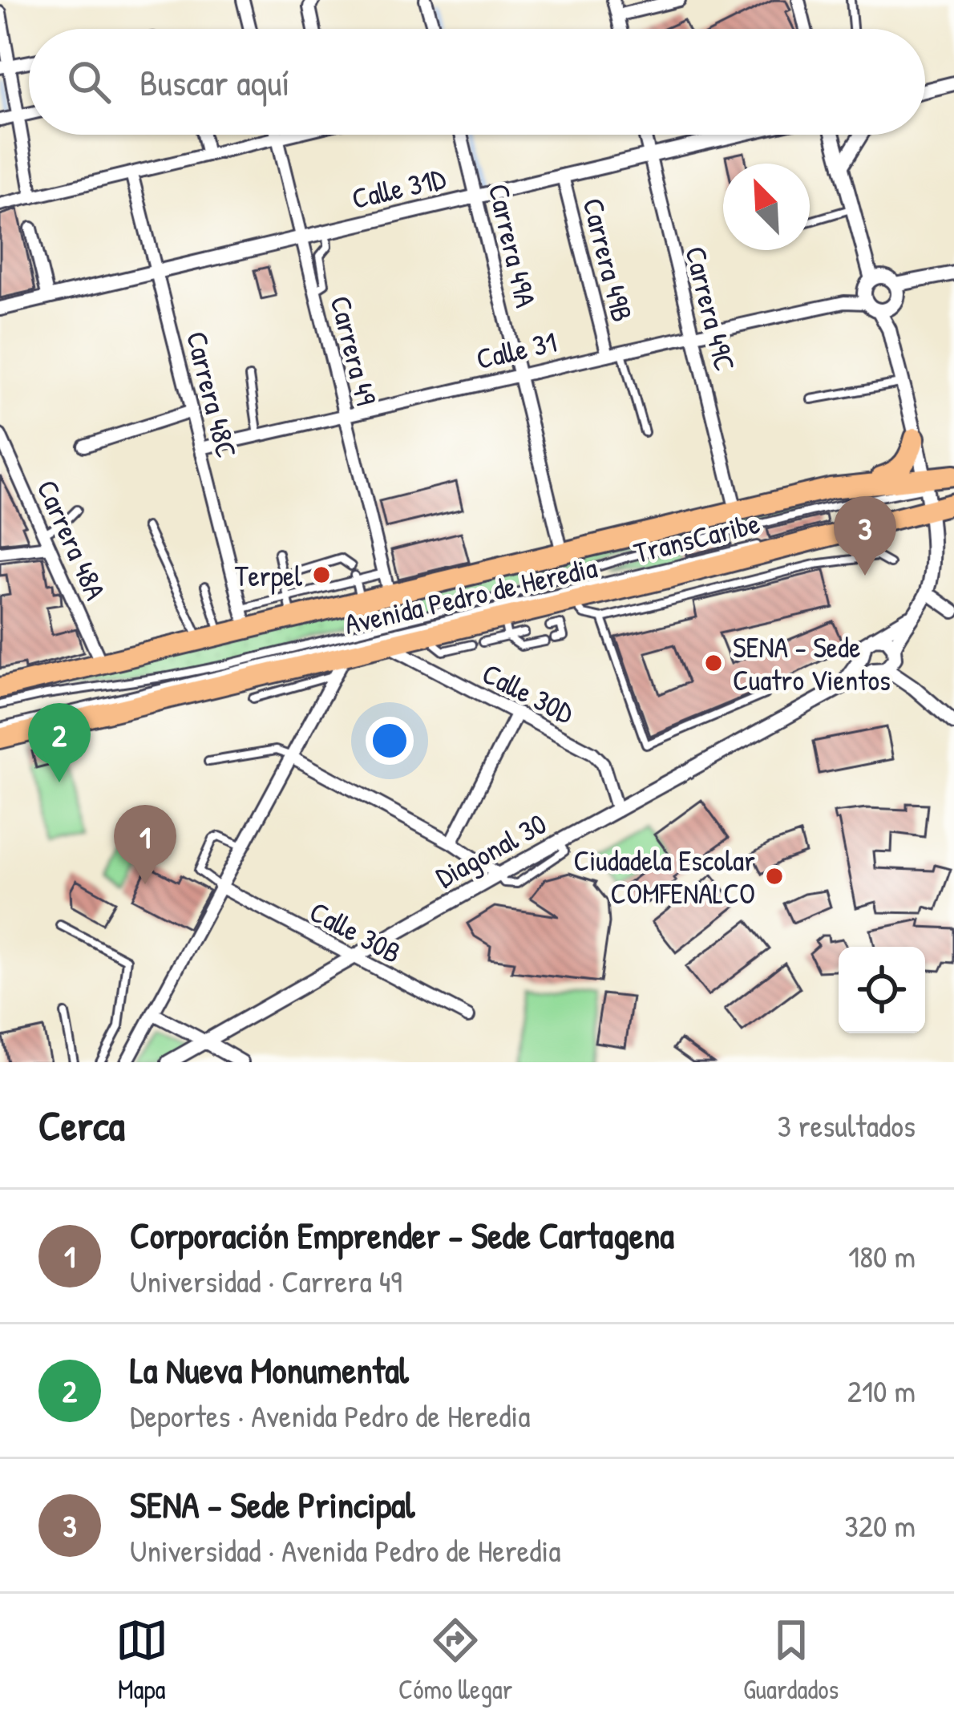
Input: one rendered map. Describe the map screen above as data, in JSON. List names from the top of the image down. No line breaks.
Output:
{"streets":{"highway":["Avenida Pedro de Heredia"],"street":["Calle 31D","Carrera 49A","Carrera 49B","Carrera 49C","Calle 31","Carrera 49","Carrera 48C","Carrera 48A","Calle 30D","Diagonal 30","Calle 30B"],"lane":["TransCaribe"]},"crossings":[["Calle 31D","Carrera 49A"],["Calle 31D","Carrera 49B"],["Calle 31D","Carrera 49C"],["Calle 31D","Carrera 49"],["Calle 31D","Carrera 48C"],["Carrera 49A","Calle 31"],["Carrera 49A","Avenida Pedro de Heredia"],["Carrera 49B","Calle 31"],["Carrera 49C","Calle 31"],["Carrera 49C","Avenida Pedro de Heredia"],["Calle 31","Carrera 49"],["Calle 31","Carrera 48C"],["Carrera 49","Avenida Pedro de Heredia"],["Carrera 48C","Avenida Pedro de Heredia"],["TransCaribe","Avenida Pedro de Heredia"],["Carrera 48A","Avenida Pedro de Heredia"],["Avenida Pedro de Heredia","Calle 30D"],["Calle 30D","Diagonal 30"],["Diagonal 30","Calle 30B"]],"places":["Terpel","SENA - Sede Cuatro Vientos","Ciudadela Escolar COMFENALCO"],"north":"top left","page":{"search":"Buscar aquí","pins":["3","2","1"],"heading":["Cerca","3 resultados"],"list":[{"mark":"1","name":"Corporación Emprender - Sede Cartagena","note":"Universidad · Carrera 49","value":"180 m"},{"mark":"2","name":"La Nueva Monumental","note":"Deportes · Avenida Pedro de Heredia","value":"210 m"},{"mark":"3","name":"SENA - Sede Principal","note":"Universidad · Avenida Pedro de Heredia","value":"320 m"}],"nav":["Mapa","Cómo llegar","Guardados"]}}
